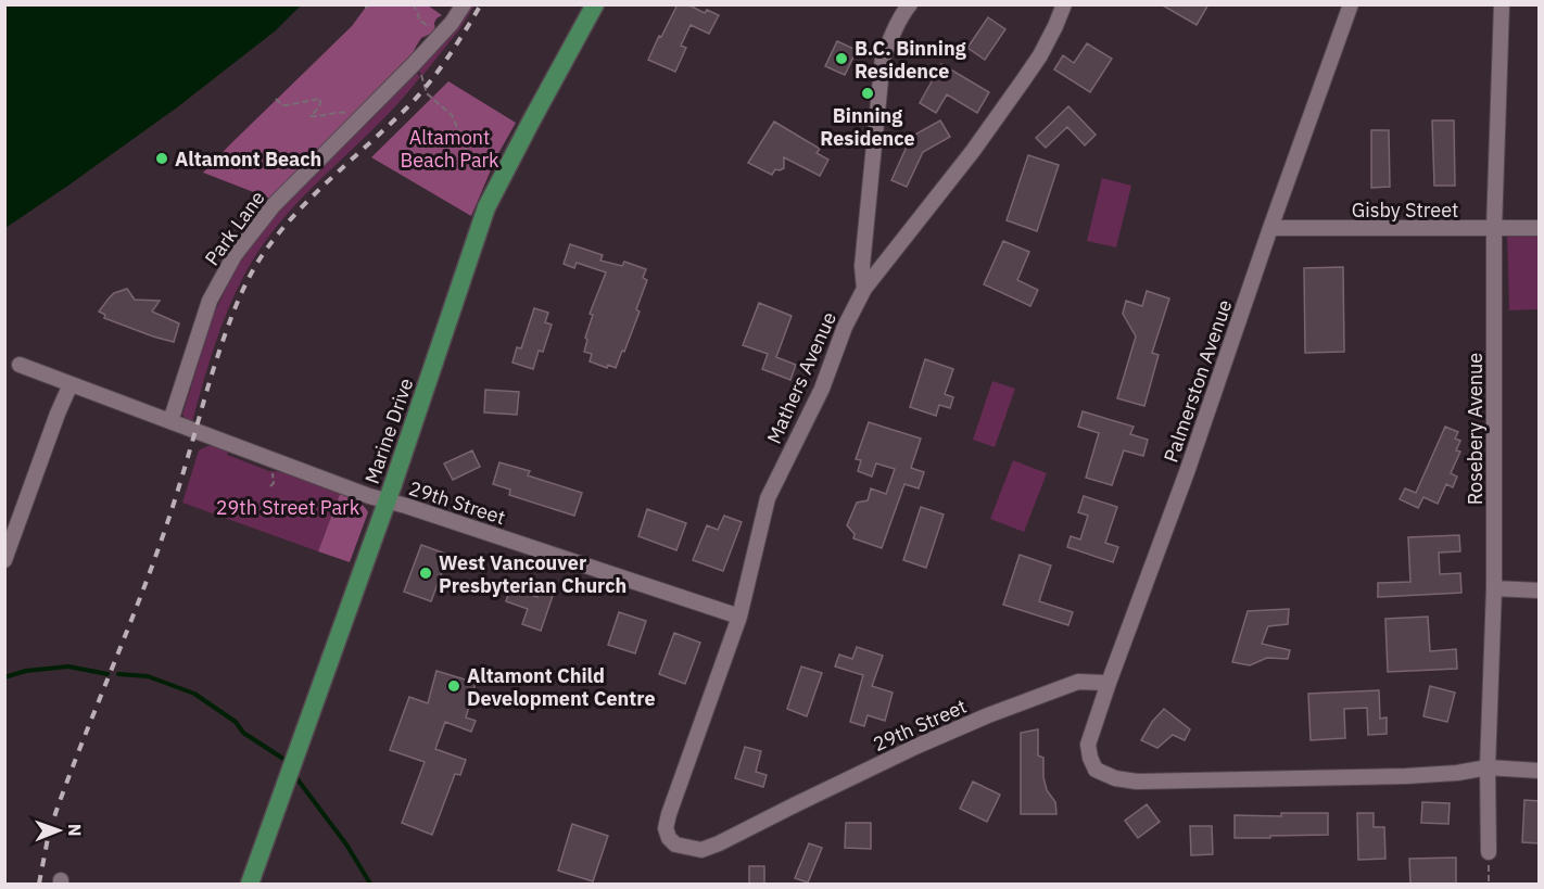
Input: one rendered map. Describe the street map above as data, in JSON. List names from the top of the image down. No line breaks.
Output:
{"streets":{"main road":["Marine Drive"],"street":["Gisby Street","Park Lane","Mathers Avenue","Palmerston Avenue","Rosebery Avenue","29th Street"]},"crossings":[["Gisby Street","Palmerston Avenue"],["Gisby Street","Rosebery Avenue"],["Park Lane","29th Street"],["Mathers Avenue","29th Street"],["Palmerston Avenue","Rosebery Avenue"],["Palmerston Avenue","29th Street"],["Marine Drive","29th Street"]],"parks":["Altamont Beach Park","29th Street Park"],"places":["B.C. Binning Residence","Binning Residence","Altamont Beach","West Vancouver Presbyterian Church","Altamont Child Development Centre"],"north":"right"}
